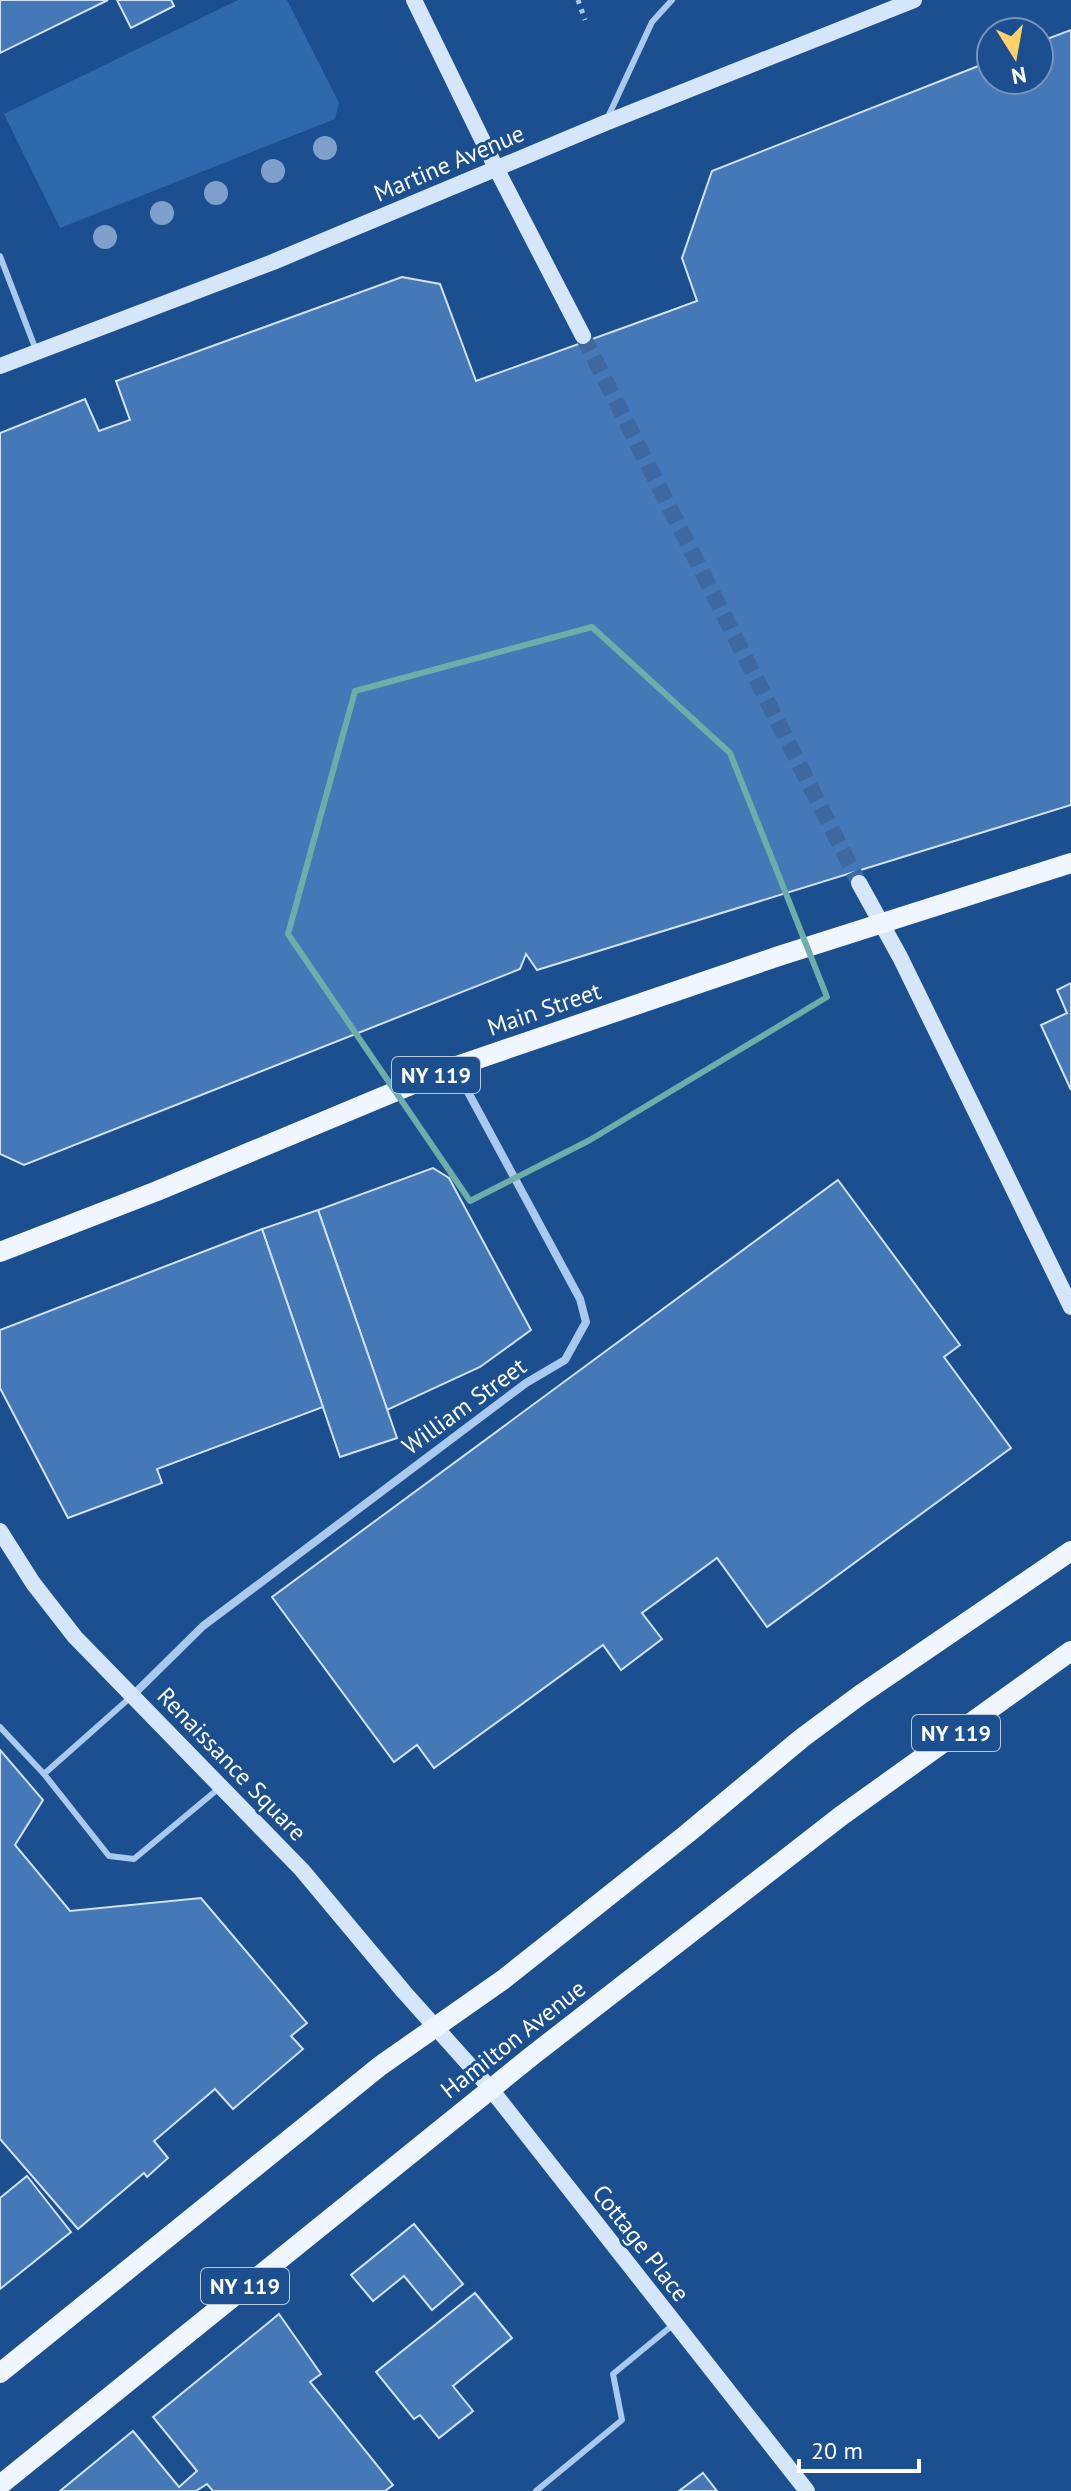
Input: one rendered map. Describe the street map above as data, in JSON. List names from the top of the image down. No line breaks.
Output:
{"streets":{"main road":["Martine Avenue","Main Street","NY 119","Renaissance Square","Hamilton Avenue","Cottage Place"],"street":["William Street"]},"crossings":[["Main Street","William Street"],["William Street","Renaissance Square"],["Renaissance Square","Cottage Place"],["Hamilton Avenue","Cottage Place"]],"scale_bar":"20 m","north":"bottom"}
